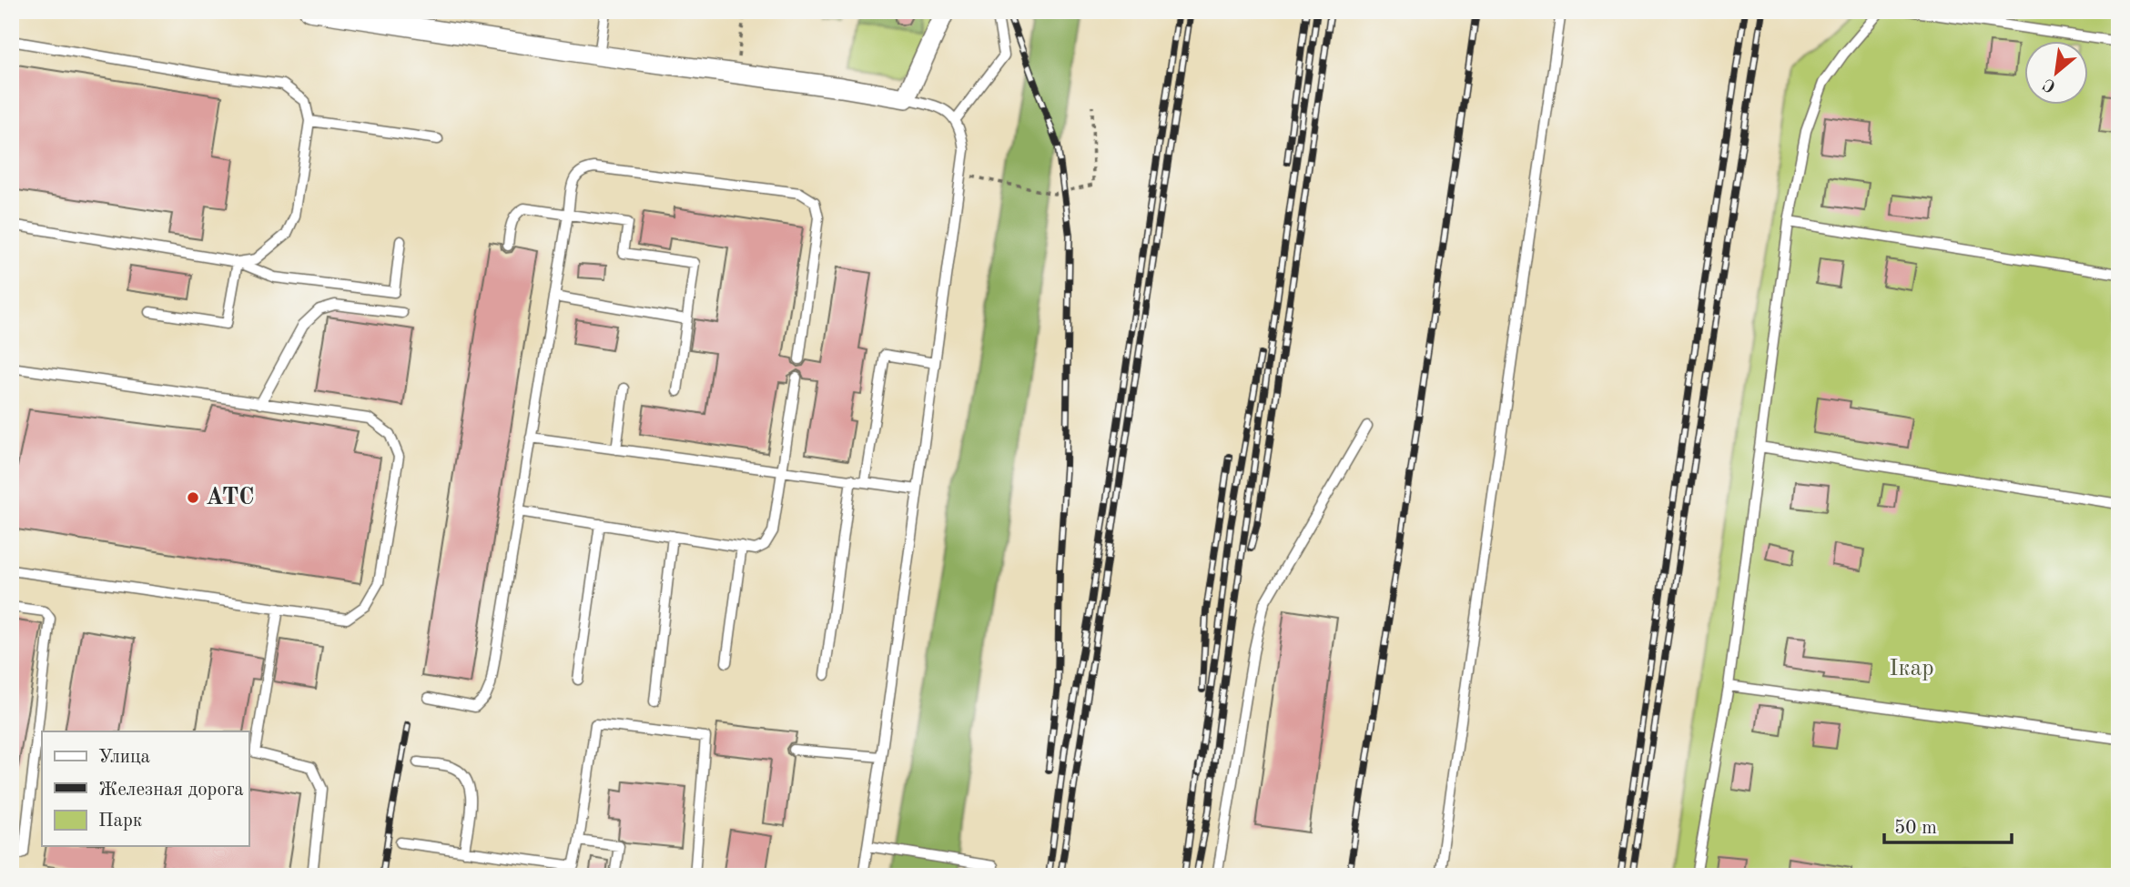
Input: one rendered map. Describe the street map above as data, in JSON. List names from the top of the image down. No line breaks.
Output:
{"parks":["Ікар"],"places":["АТС"],"legend":["Улица","Железная дорога","Парк"],"scale_bar":"50 m","north":"bottom left"}
